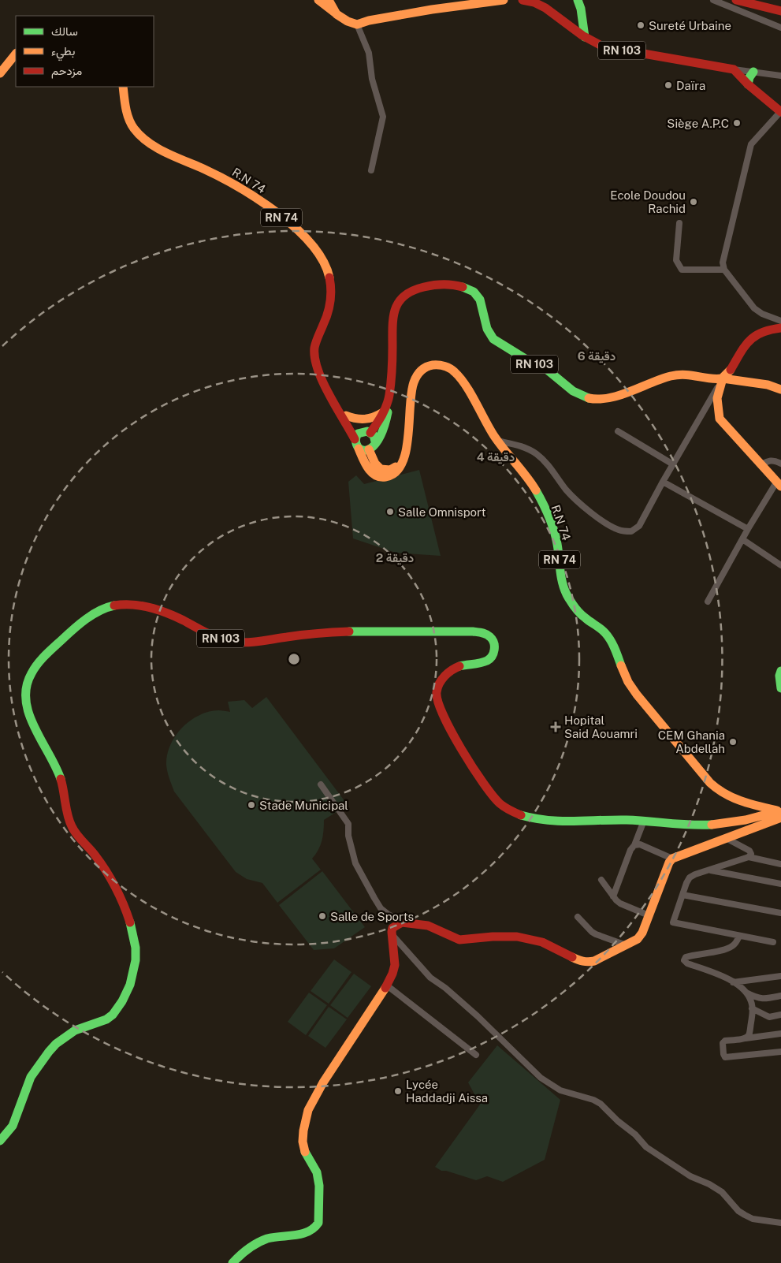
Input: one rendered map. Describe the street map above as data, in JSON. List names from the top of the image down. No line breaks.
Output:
{"streets":{"main road":["RN 103","R.N 74","RN 74"]},"crossings":[["RN 103","R.N 74"]],"places":{"other":["Sureté Urbaine","Daïra","Siège A.P.C","Ecole Doudou Rachid","Salle Omnisport","CEM Ghania Abdellah","Stade Municipal","Salle de Sports","Lycée Haddadji Aissa"],"health":["Hopital Said Aouamri"]},"legend":["سالك","بطيء","مزدحم"],"rings":["6 دقيقة","4 دقيقة","2 دقيقة"]}
